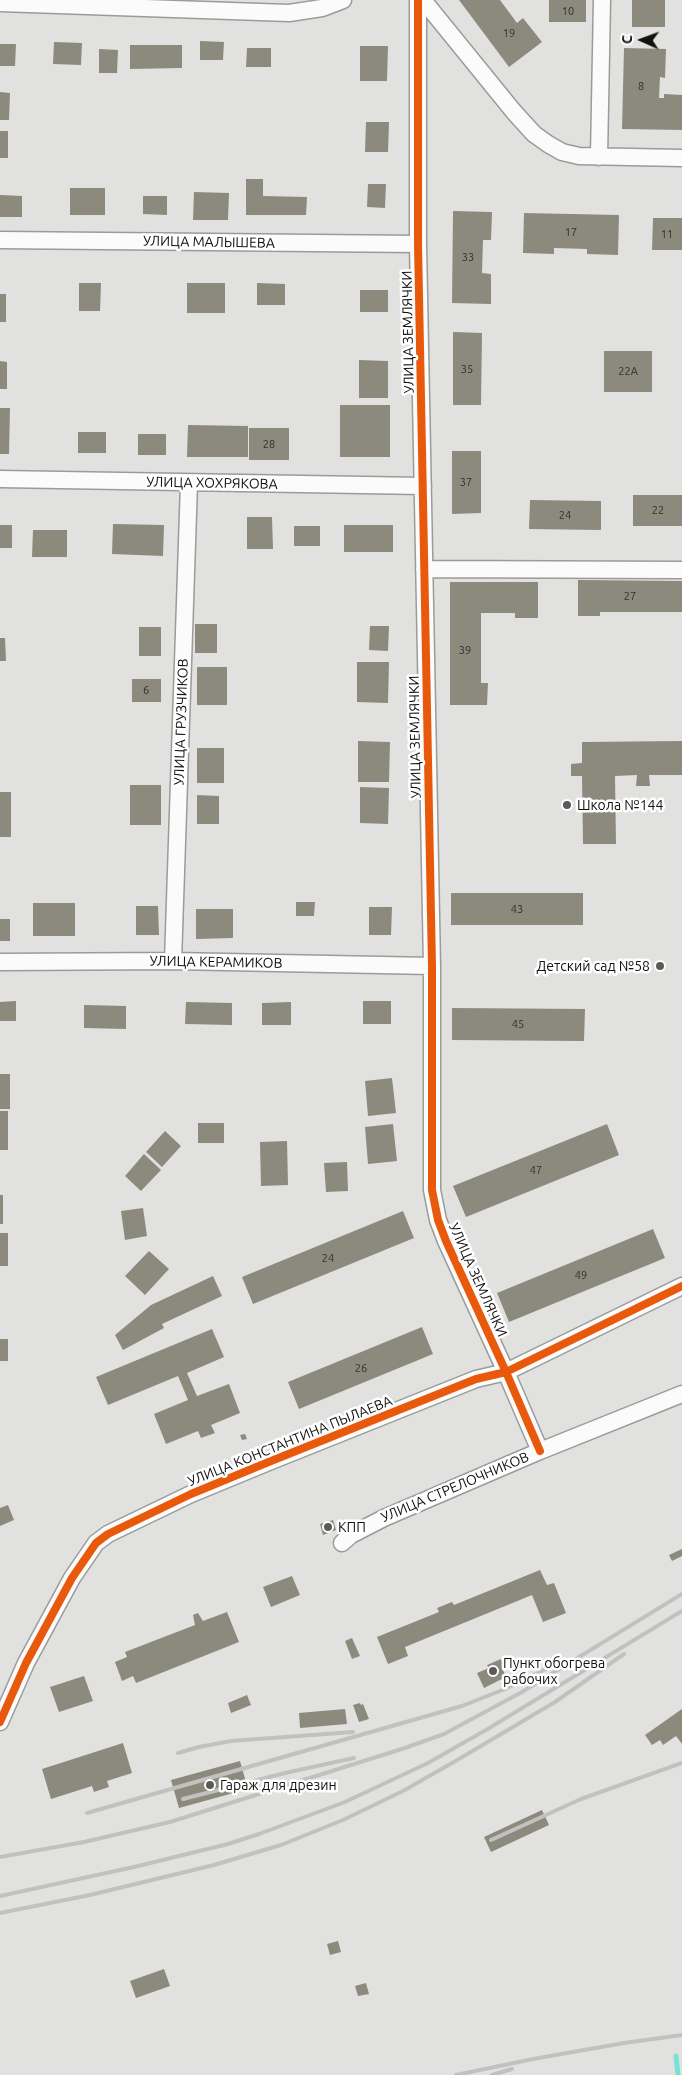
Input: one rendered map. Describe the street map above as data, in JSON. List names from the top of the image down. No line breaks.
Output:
{"streets":{"street":["УЛИЦА МАЛЫШЕВА","УЛИЦА ЗЕМЛЯЧКИ","УЛИЦА ХОХРЯКОВА","УЛИЦА ГРУЗЧИКОВ","УЛИЦА КЕРАМИКОВ","УЛИЦА КОНСТАНТИНА ПЫЛАЕВА","УЛИЦА СТРЕЛОЧНИКОВ"]},"crossings":[["УЛИЦА МАЛЫШЕВА","УЛИЦА ЗЕМЛЯЧКИ"],["УЛИЦА ЗЕМЛЯЧКИ","УЛИЦА ХОХРЯКОВА"],["УЛИЦА ЗЕМЛЯЧКИ","УЛИЦА КЕРАМИКОВ"],["УЛИЦА ЗЕМЛЯЧКИ","УЛИЦА КОНСТАНТИНА ПЫЛАЕВА"],["УЛИЦА ЗЕМЛЯЧКИ","УЛИЦА СТРЕЛОЧНИКОВ"],["УЛИЦА ХОХРЯКОВА","УЛИЦА ГРУЗЧИКОВ"],["УЛИЦА ГРУЗЧИКОВ","УЛИЦА КЕРАМИКОВ"]],"places":["Школа №144","Детский сад №58","КПП","Пункт обогрева рабочих","Гараж для дрезин"],"house_numbers":["10","19","8","17","11","33","35","22А","28","37","22","24","27","39","6","43","45","47","24","49","26"],"north":"left"}
